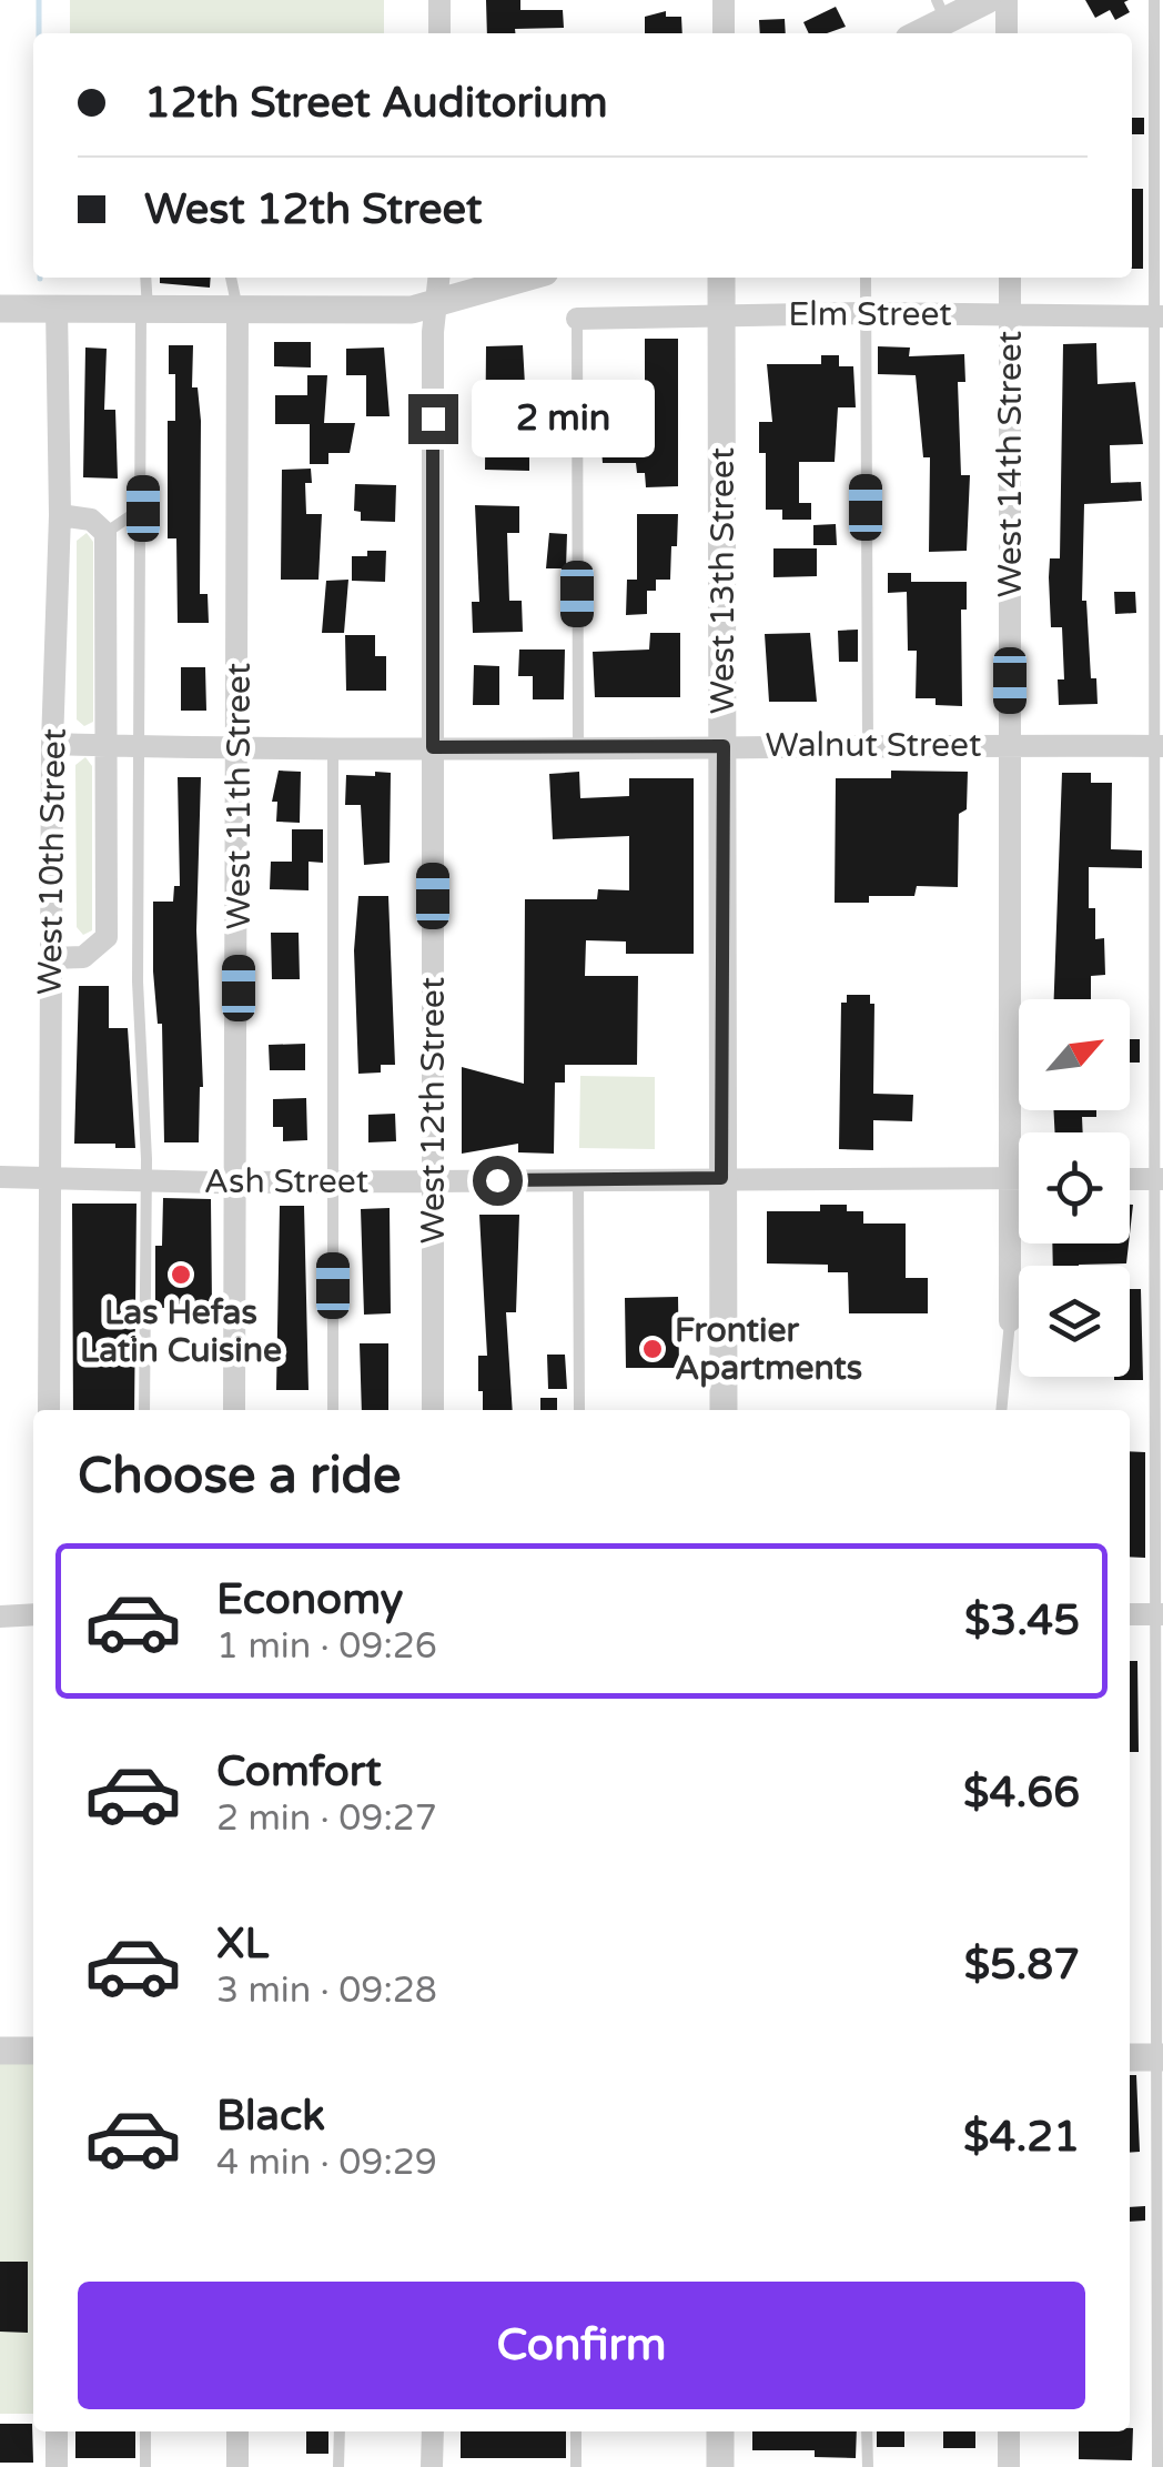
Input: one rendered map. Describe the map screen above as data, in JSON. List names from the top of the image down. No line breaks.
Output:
{"streets":{"street":["Elm Street","West 14th Street","West 13th Street","Walnut Street","West 11th Street","West 10th Street","West 12th Street","Ash Street"]},"crossings":[["Elm Street","West 14th Street"],["Elm Street","West 13th Street"],["West 14th Street","Walnut Street"],["West 14th Street","Ash Street"],["West 13th Street","Walnut Street"],["West 13th Street","Ash Street"],["Walnut Street","West 11th Street"],["Walnut Street","West 10th Street"],["Walnut Street","West 12th Street"],["West 11th Street","Ash Street"],["West 10th Street","Ash Street"],["West 12th Street","Ash Street"]],"places":["Las Hefas Latin Cuisine","Frontier Apartments"],"north":"top right","page":{"banner":["12th Street Auditorium","West 12th Street"],"bubble":"2 min","heading":"Choose a ride","list":[{"name":"Economy","note":"1 min · 09:26","value":"$3.45"},{"name":"Comfort","note":"2 min · 09:27","value":"$4.66"},{"name":"XL","note":"3 min · 09:28","value":"$5.87"},{"name":"Black","note":"4 min · 09:29","value":"$4.21"}],"buttons":"Confirm"}}
